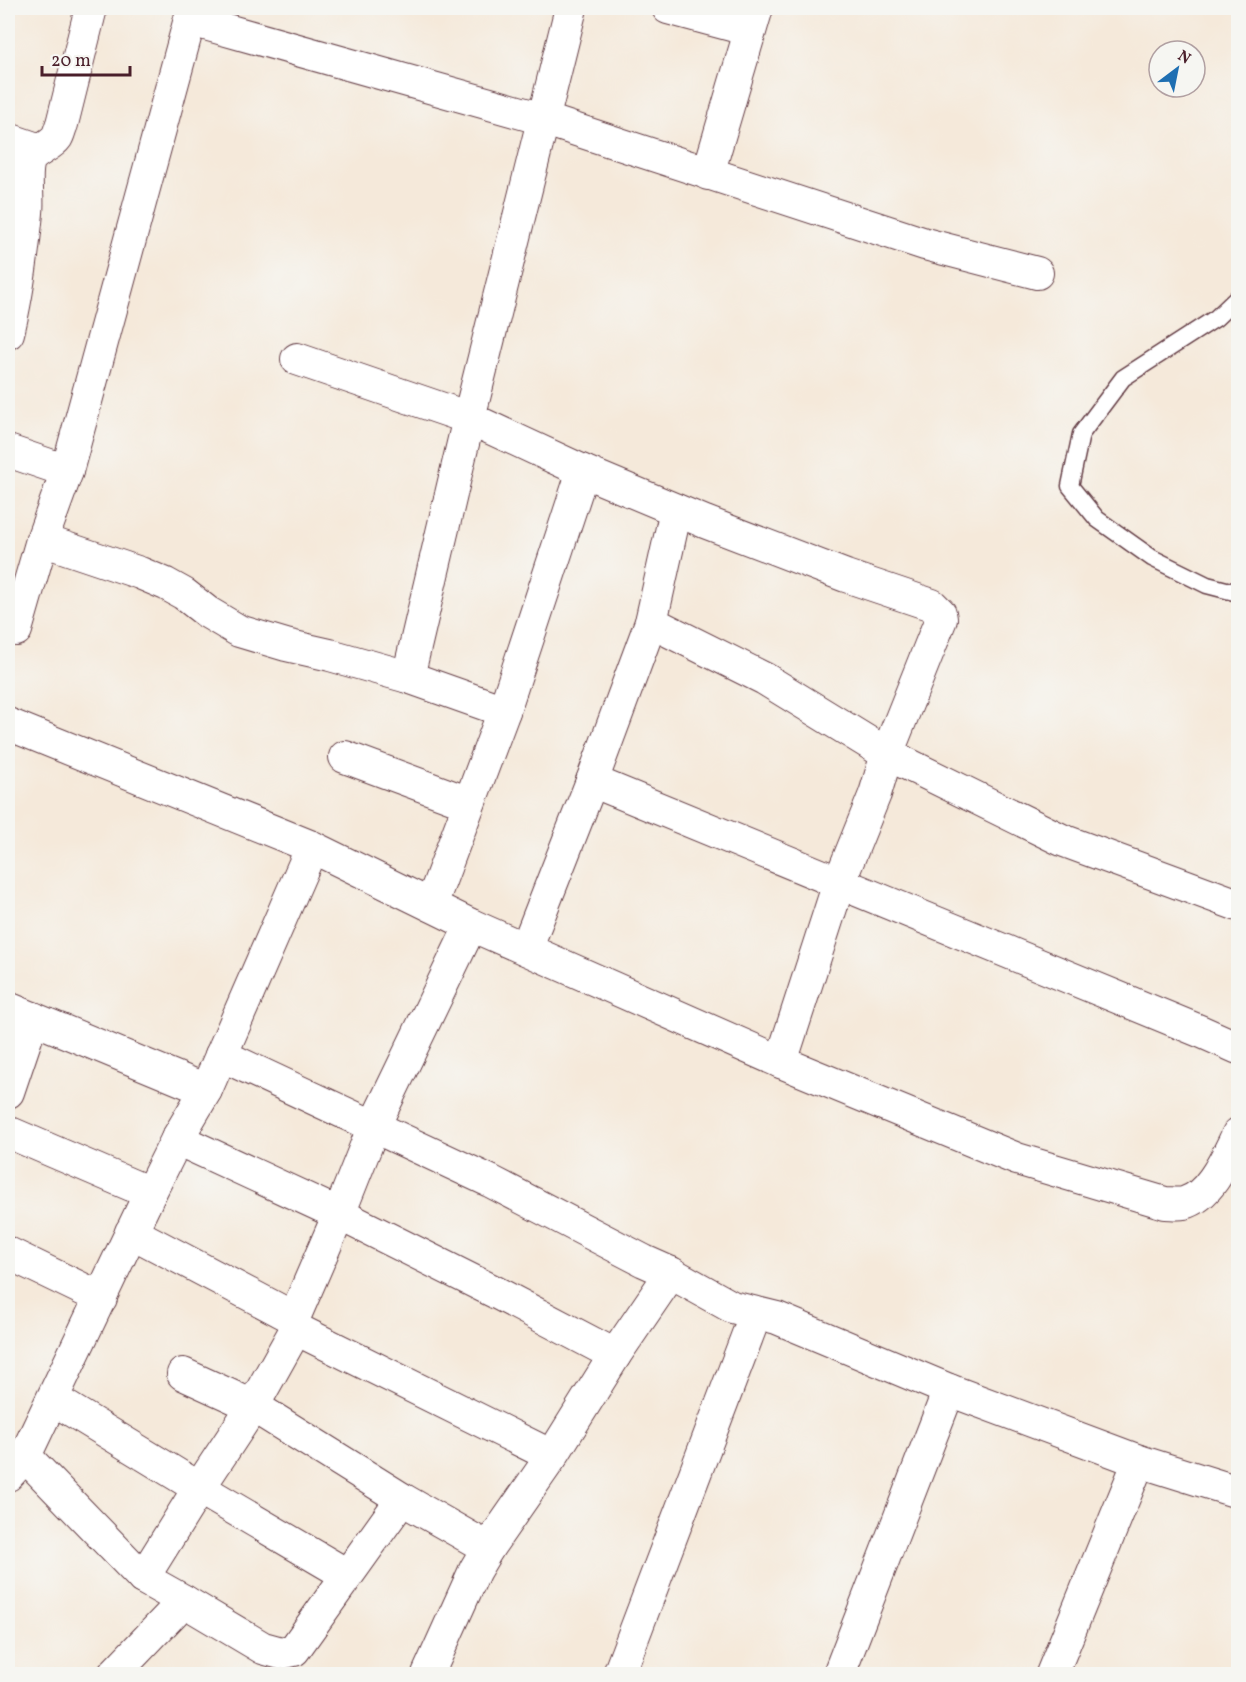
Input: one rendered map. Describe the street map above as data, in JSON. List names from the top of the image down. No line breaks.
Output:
{"scale_bar":"20 m","north":"top right"}
